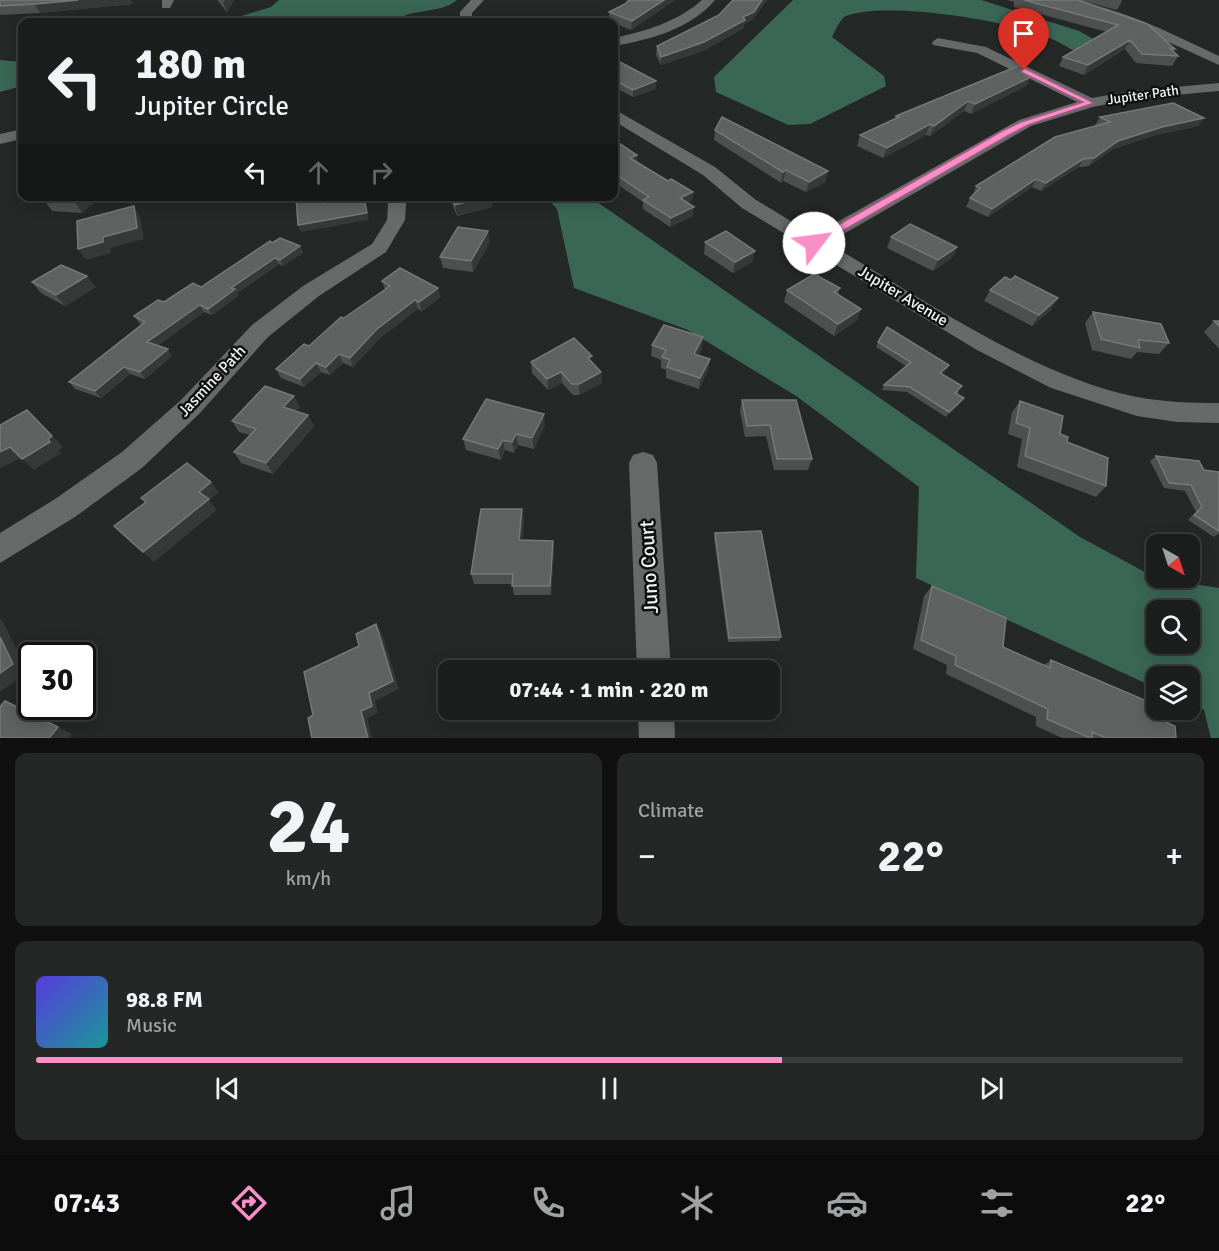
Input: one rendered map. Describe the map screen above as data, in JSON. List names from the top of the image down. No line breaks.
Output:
{"streets":{"street":["Jupiter Path","Jupiter Avenue","Jasmine Path","Juno Court"]},"crossings":[["Jupiter Path","Jupiter Avenue"]],"north":"bottom right","page":{"turn":["180 m","Jupiter Circle"],"limit":"30","trip":"07:44 · 1 min · 220 m","tile":[["24","km/h"],"Climate"],"heat":["−","22°","+"],"song":["98.8 FM","Music"],"tabs":["07:43","22°"]}}
